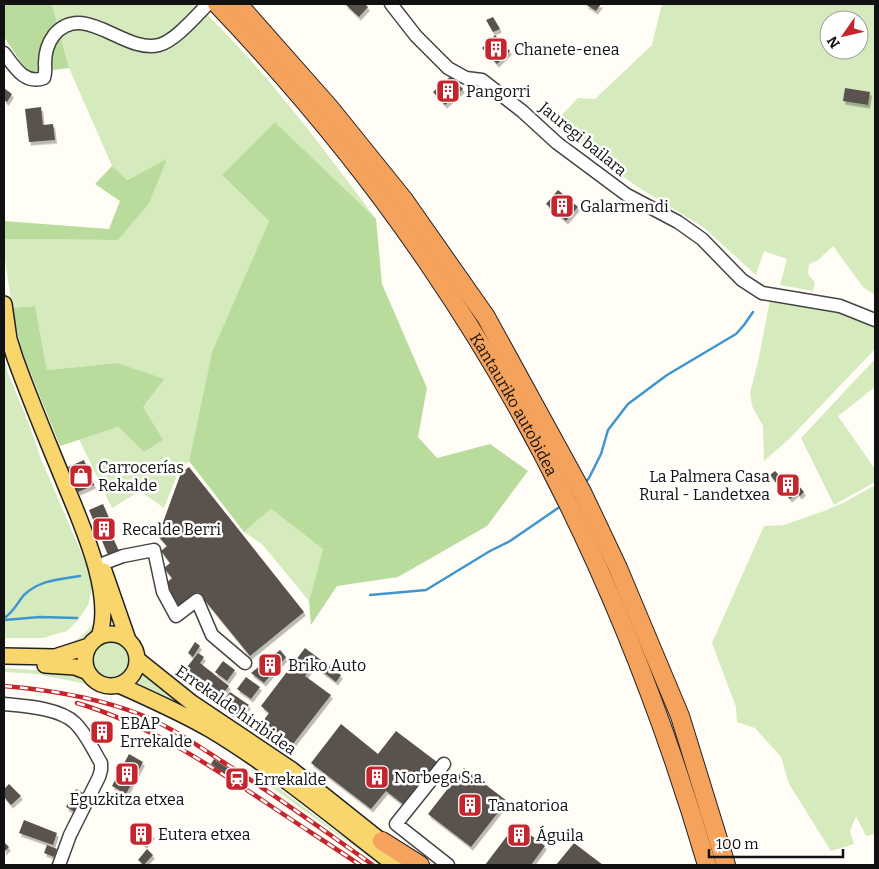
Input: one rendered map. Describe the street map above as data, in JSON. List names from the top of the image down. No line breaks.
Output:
{"streets":{"highway":["Kantauriko autobidea"],"main road":["Errekalde hiribidea"],"street":["Jauregi bailara"]},"places":{"building":["Chanete-enea","Pangorri","Galarmendi","La Palmera Casa Rural - Landetxea","Recalde Berri","Briko Auto","EBAP Errekalde","Eguzkitza etxea","Norbega S.a.","Tanatorioa","Eutera etxea","Águila"],"shop":["Carrocerías Rekalde"],"station":["Errekalde"]},"scale_bar":"100 m","north":"bottom left"}
